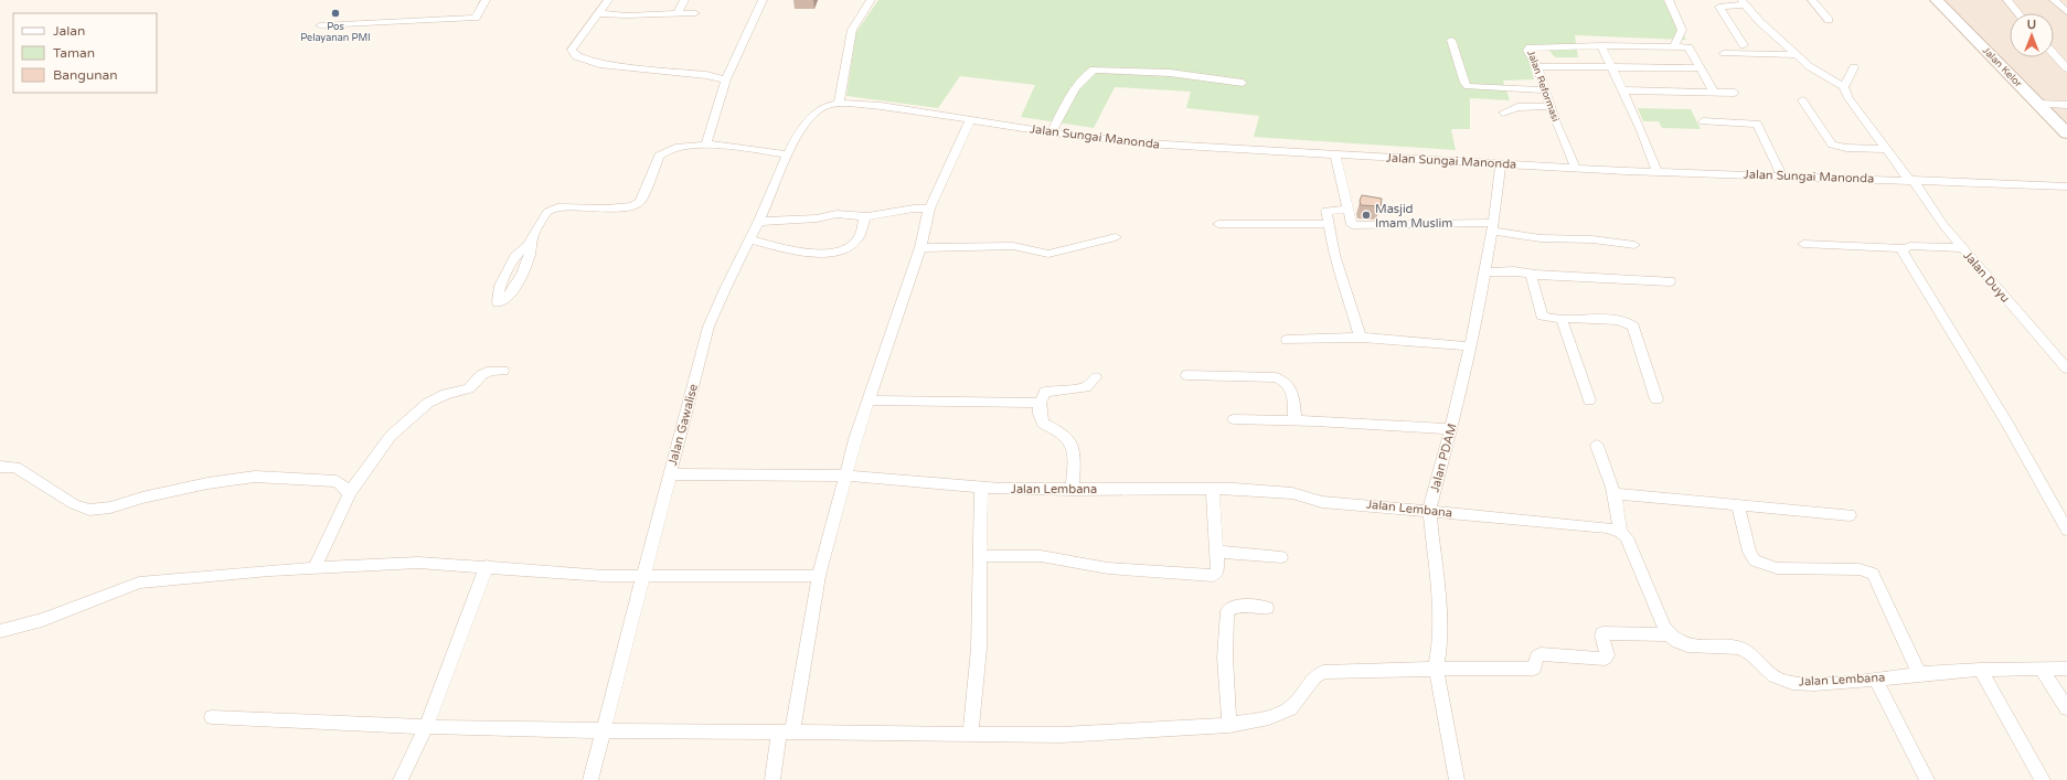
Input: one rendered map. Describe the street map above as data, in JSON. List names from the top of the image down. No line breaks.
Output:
{"streets":{"street":["Jalan Kelor","Jalan Reformasi","Jalan Sungai Manonda","Jalan Duyu","Jalan Gawalise","Jalan PDAM","Jalan Lembana"]},"crossings":[["Jalan Reformasi","Jalan Sungai Manonda"],["Jalan Sungai Manonda","Jalan Duyu"],["Jalan Sungai Manonda","Jalan Gawalise"],["Jalan Sungai Manonda","Jalan PDAM"],["Jalan Gawalise","Jalan Lembana"],["Jalan PDAM","Jalan Lembana"]],"places":["Pos Pelayanan PMI","Masjid Imam Muslim"],"legend":["Jalan","Taman","Bangunan"],"north":"top"}
